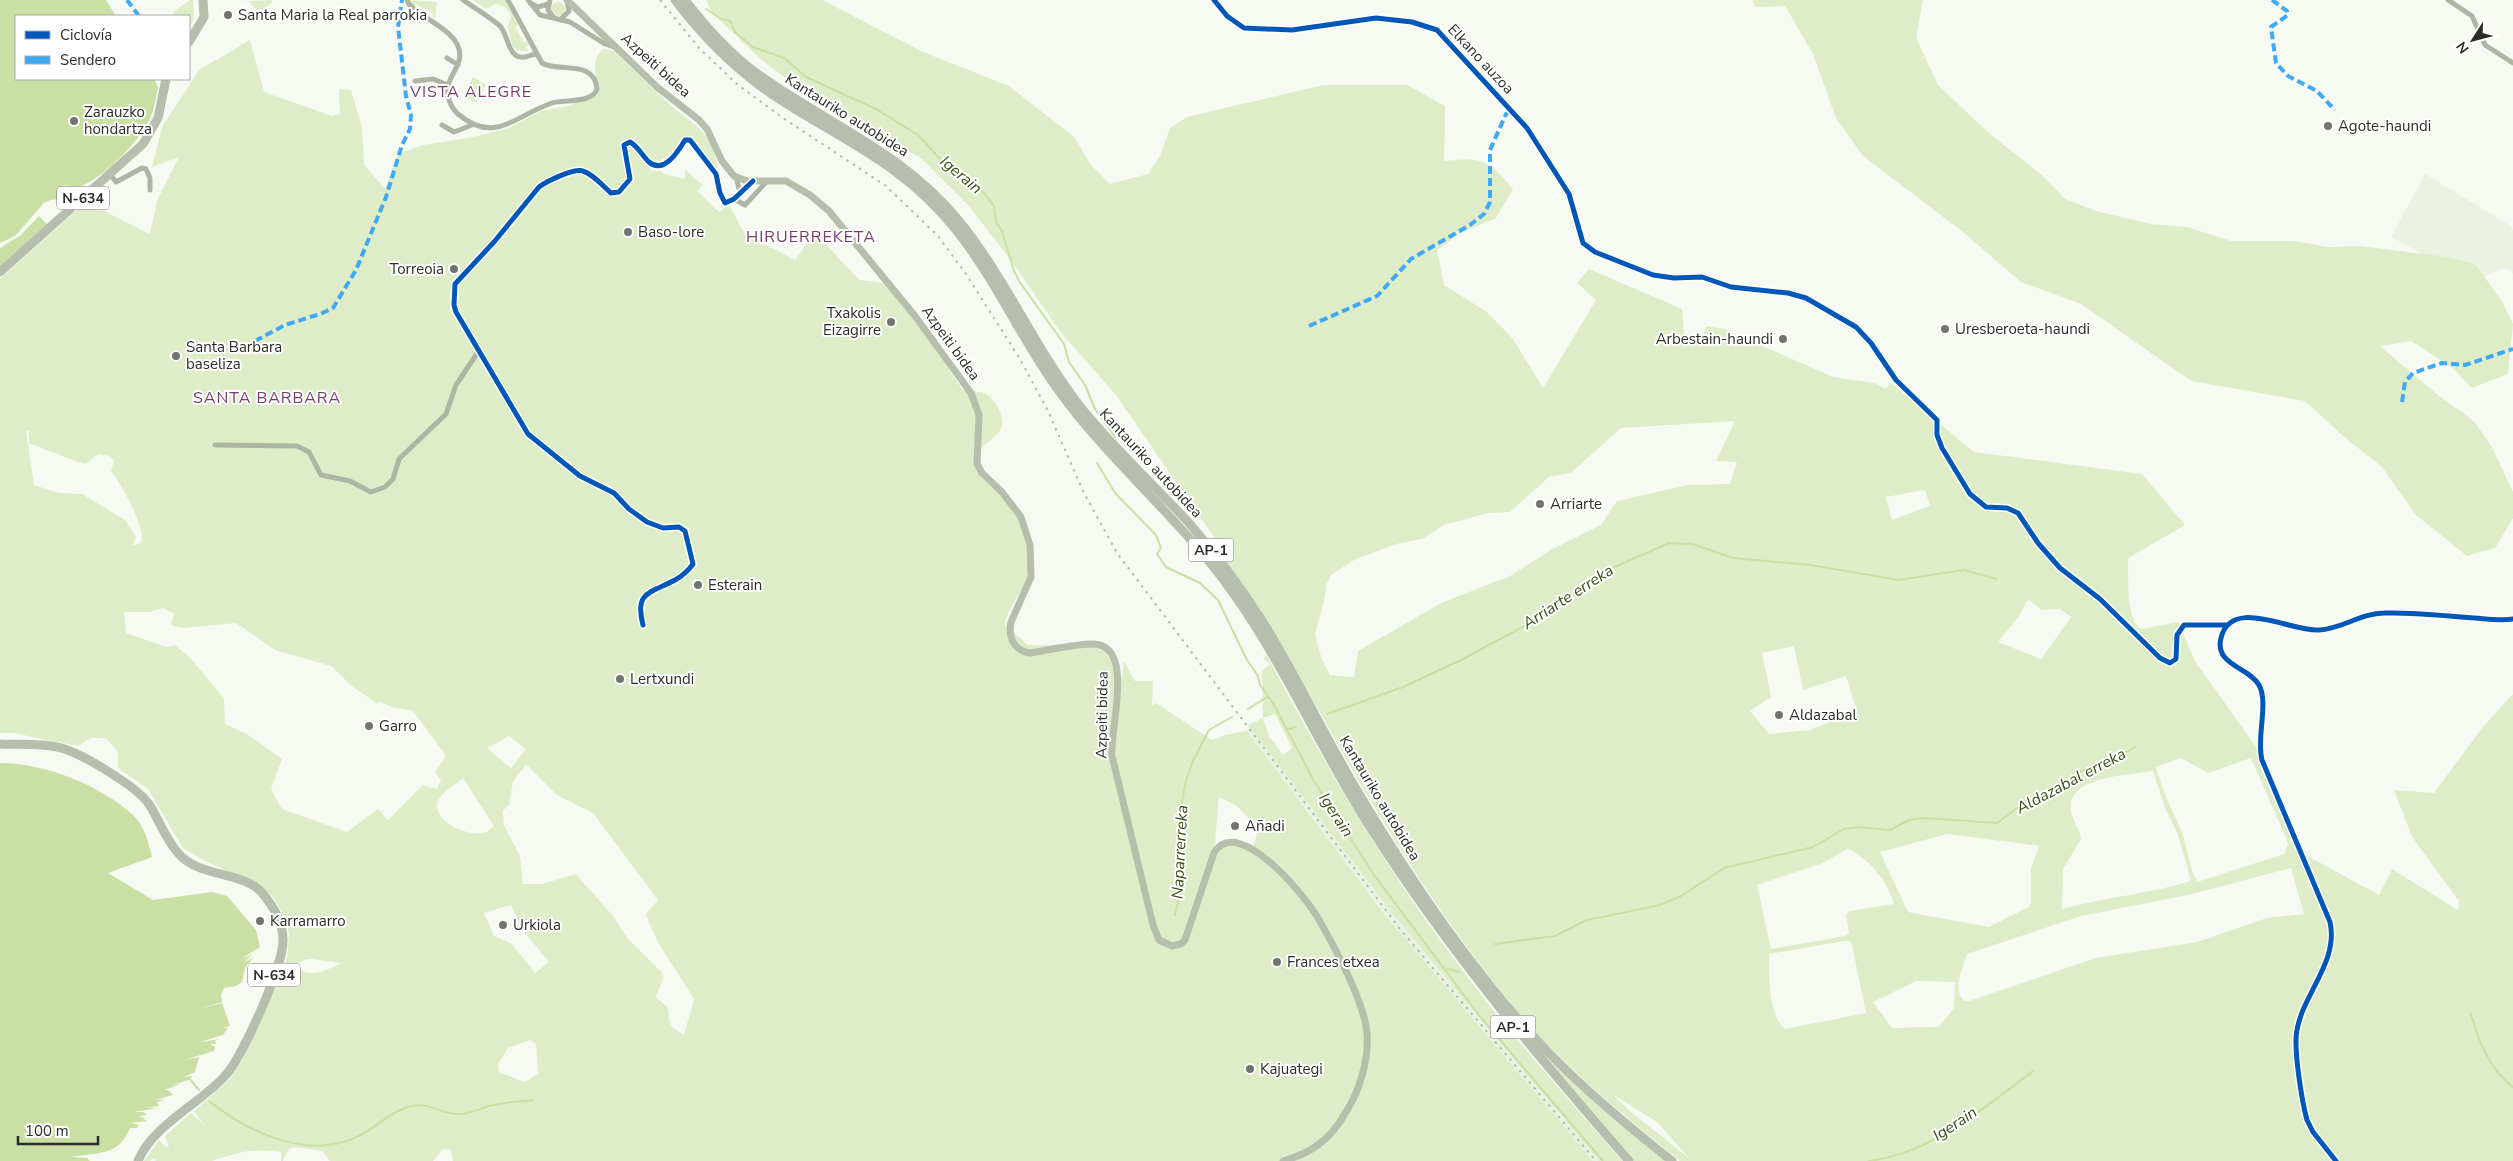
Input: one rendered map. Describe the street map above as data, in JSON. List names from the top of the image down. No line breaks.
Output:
{"streets":{"highway":["Kantauriko autobidea","N-634","AP-1"],"main road":["Azpeiti bidea"],"street":["Elkano auzoa"]},"districts":["VISTA ALEGRE","HIRUERREKETA","SANTA BARBARA"],"water":["Igerain","Arriarte erreka","Aldazabal erreka","Naparrerreka"],"places":["Santa Maria la Real parrokia","Zarauzko hondartza","Agote-haundi","Baso-lore","Torreoia","Txakolis Eizagirre","Uresberoeta-haundi","Arbestain-haundi","Santa Barbara baseliza","Arriarte","Esterain","Lertxundi","Aldazabal","Garro","Añadi","Karramarro","Urkiola","Frances etxea","Kajuategi"],"legend":["Ciclovía","Sendero"],"scale_bar":"100 m","north":"bottom left"}
